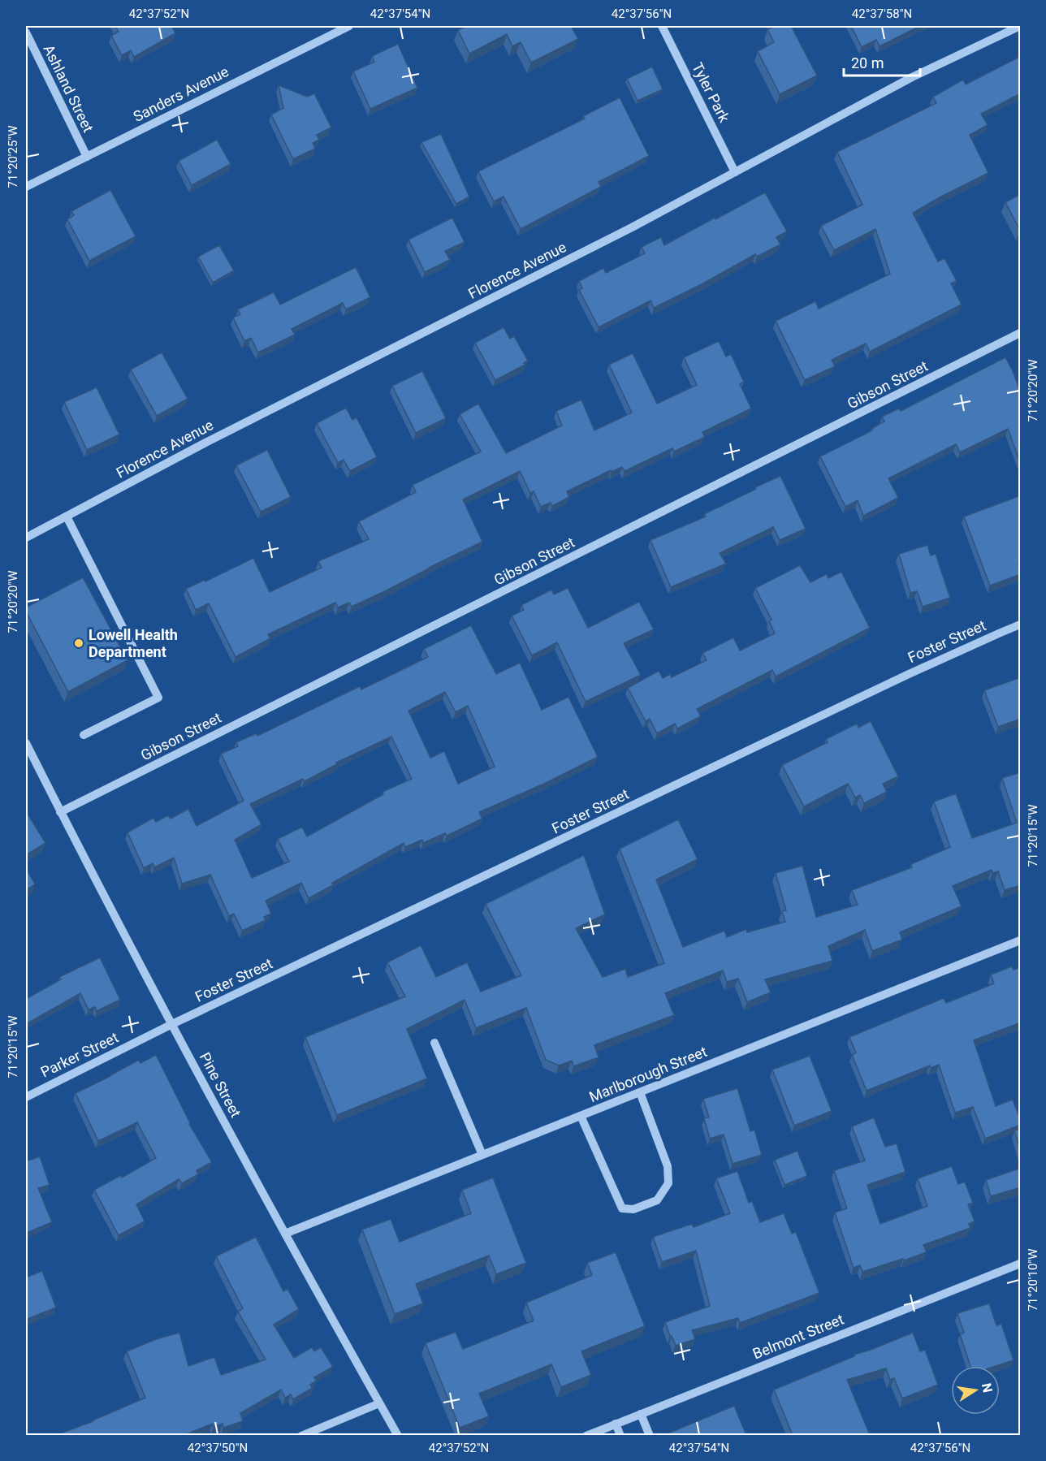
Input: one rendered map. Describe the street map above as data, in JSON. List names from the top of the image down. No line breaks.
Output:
{"streets":{"street":["Ashland Street","Tyler Park","Sanders Avenue","Florence Avenue","Gibson Street","Foster Street","Parker Street","Marlborough Street","Pine Street","Belmont Street"]},"crossings":[["Ashland Street","Sanders Avenue"],["Tyler Park","Florence Avenue"],["Gibson Street","Pine Street"],["Foster Street","Parker Street"],["Foster Street","Pine Street"],["Parker Street","Pine Street"],["Marlborough Street","Pine Street"]],"places":["Lowell Health Department"],"scale_bar":"20 m","north":"right","coordinates":["42°37'52\"N","42°37'54\"N","42°37'56\"N","42°37'58\"N","71°20'25\"W","71°20'20\"W","71°20'15\"W","71°20'10\"W","42°37'50\"N"]}
